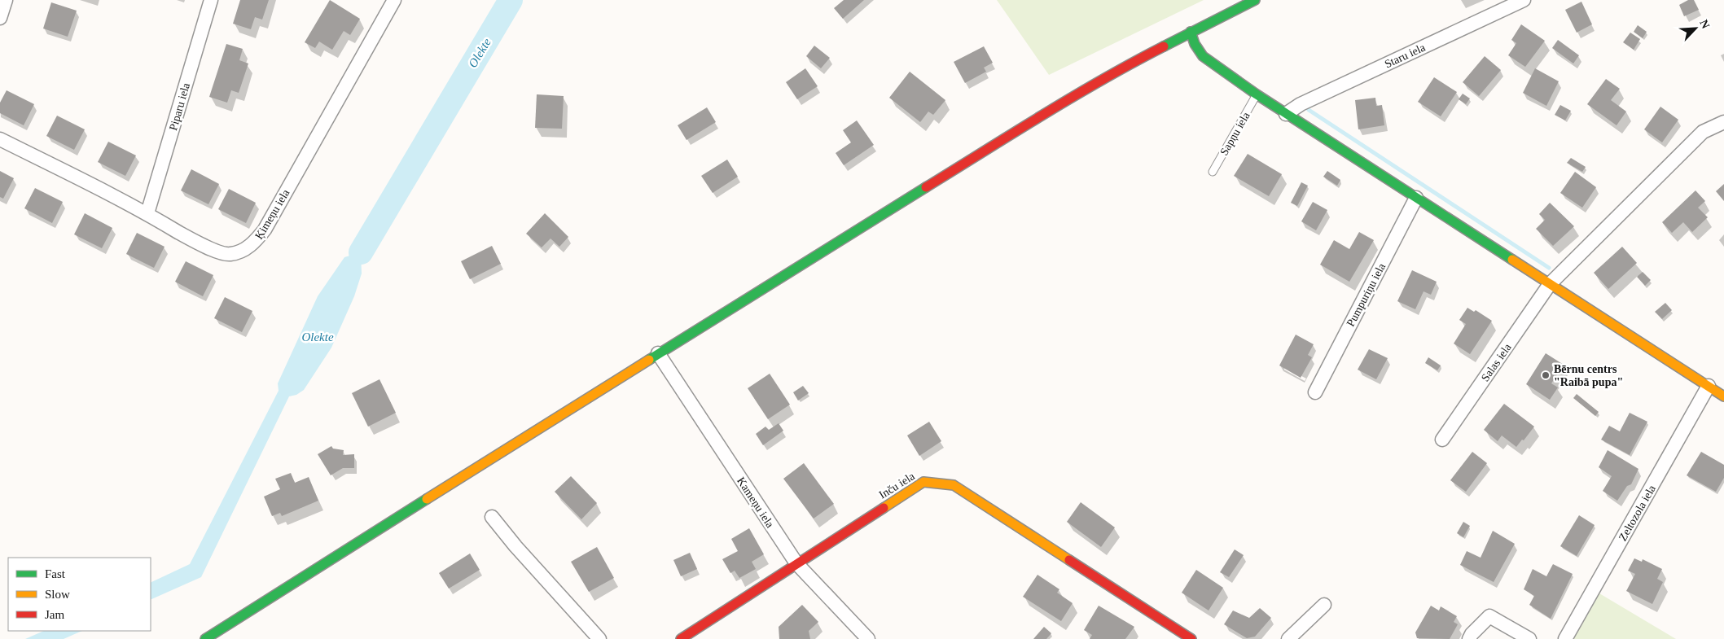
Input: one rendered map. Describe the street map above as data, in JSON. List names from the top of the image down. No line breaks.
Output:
{"streets":{"street":["Staru iela","Piparu iela","Ķimeņu iela","Pumpuriņu iela","Salas iela","Inču iela","Kameņu iela","Zeltozola iela"],"lane":["Sapņu iela"]},"crossings":[["Piparu iela","Ķimeņu iela"],["Inču iela","Kameņu iela"]],"water":["Olekte"],"places":["Bērnu centrs \"Raibā pupa\""],"legend":["Fast","Slow","Jam"],"north":"top right"}
